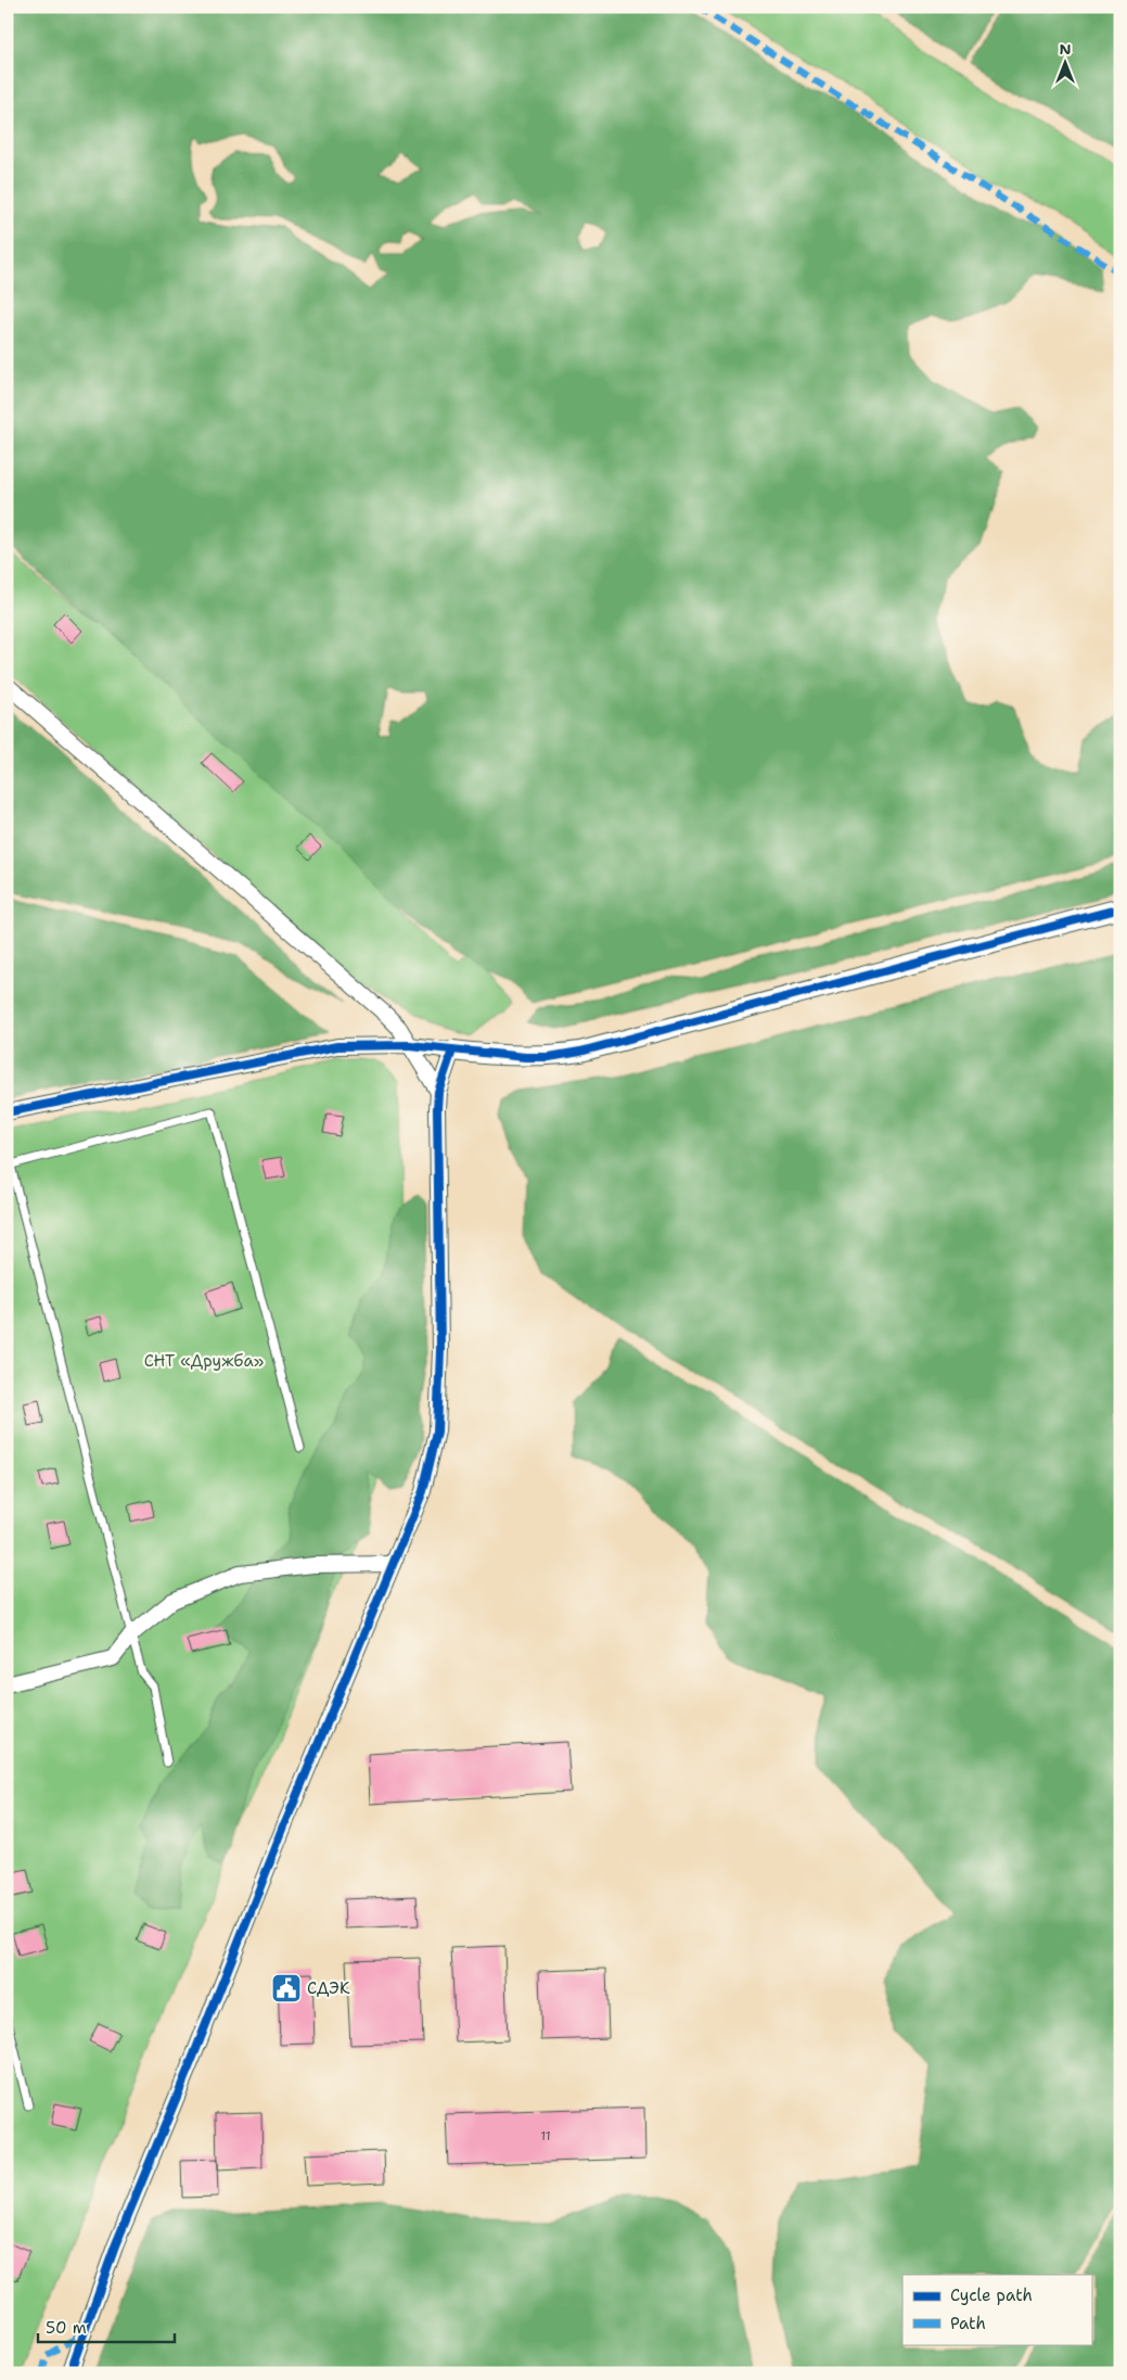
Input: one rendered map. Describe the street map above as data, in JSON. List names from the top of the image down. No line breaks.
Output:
{"parks":["СНТ «Дружба»"],"places":{"public building":["СДЭК"]},"house_numbers":["11"],"legend":["Cycle path","Path"],"scale_bar":"50 m","north":"top"}
